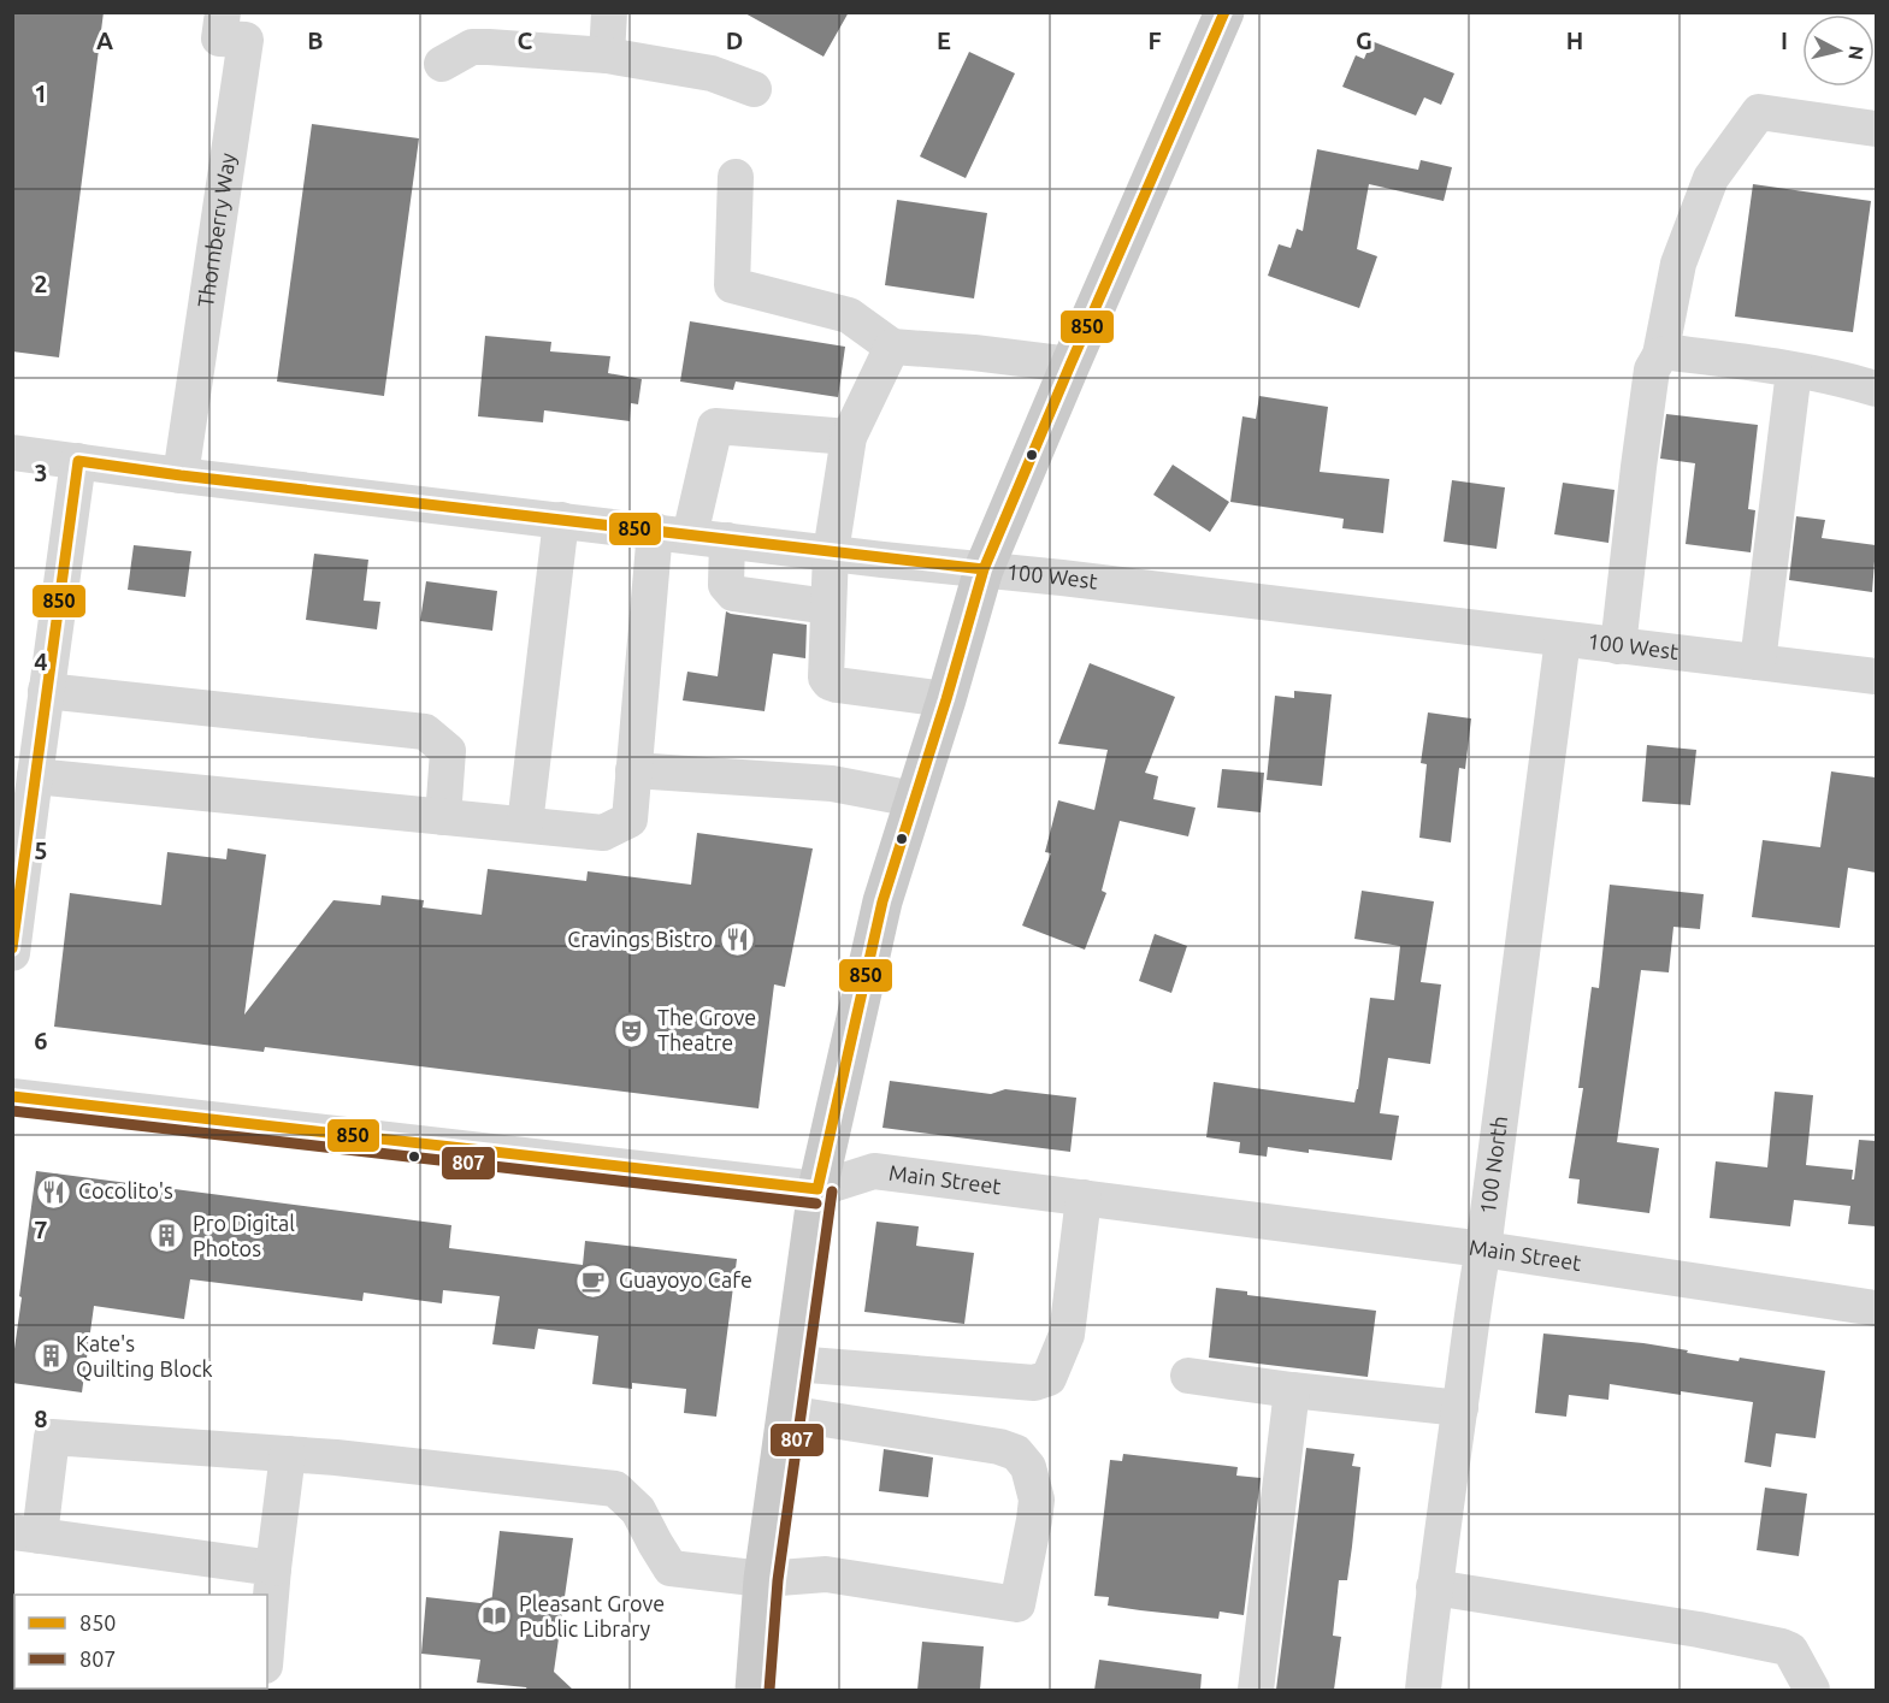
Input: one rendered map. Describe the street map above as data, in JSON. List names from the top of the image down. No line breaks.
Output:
{"streets":{"street":["Thornberry Way","100 West","100 North","Main Street"]},"crossings":[["Thornberry Way","100 West"],["100 West","100 North"],["100 North","Main Street"]],"places":{"restaurant":["Cravings Bistro","Cocolito's"],"theatre":["The Grove Theatre"],"building":["Pro Digital Photos","Kate's Quilting Block"],"cafe":["Guayoyo Cafe"],"library":["Pleasant Grove Public Library"]},"lines":["transit line 850","transit line 807"],"legend":["850","807"],"north":"right","grid":{"columns":["A","B","C","D","E","F","G","H","I"],"rows":["1","2","3","4","5","6","7","8"]}}
